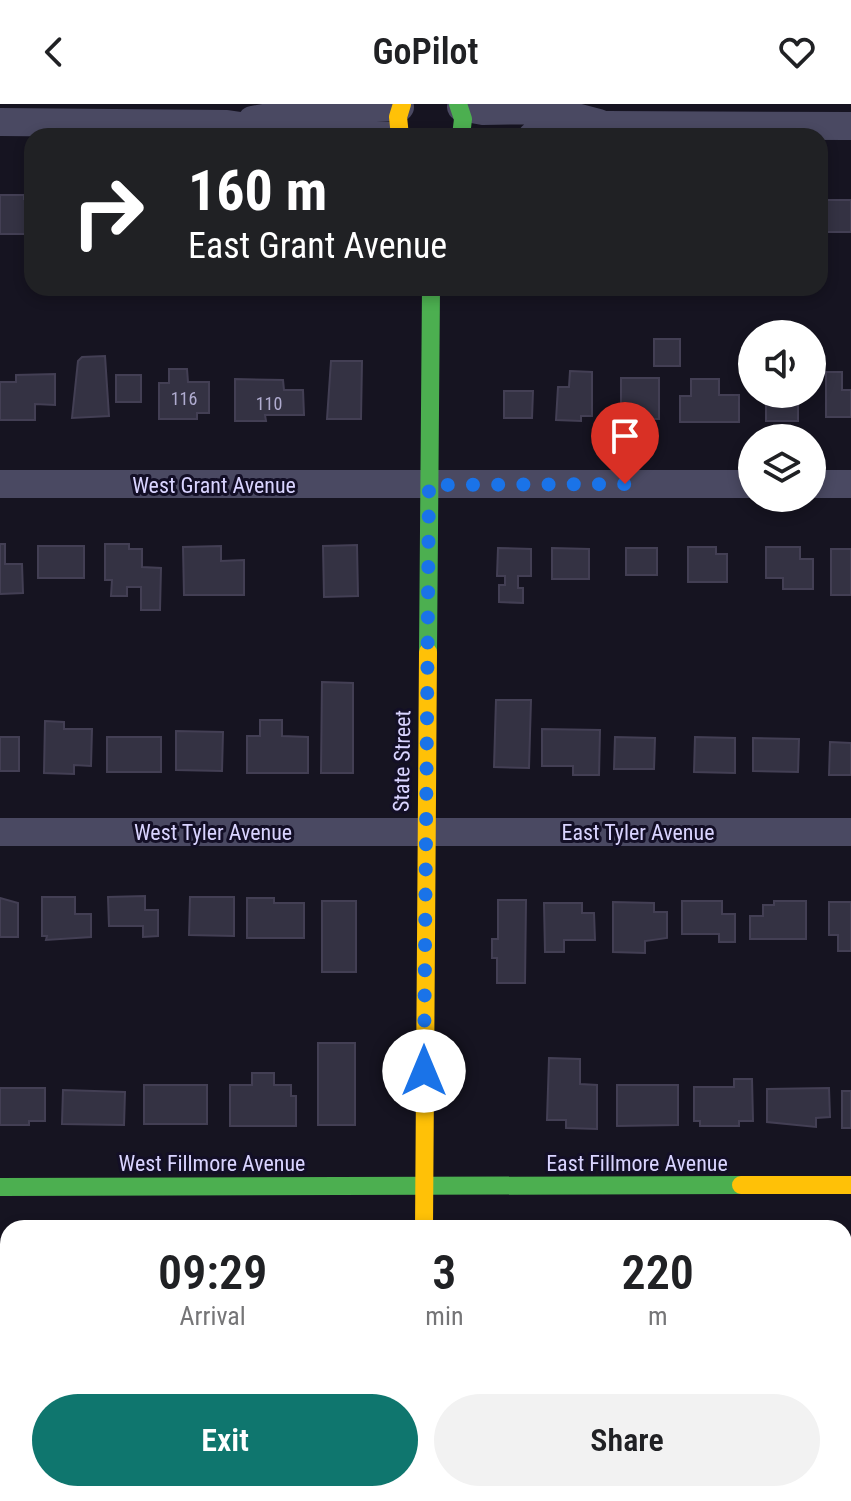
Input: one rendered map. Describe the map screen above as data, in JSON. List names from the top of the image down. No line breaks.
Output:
{"streets":{"main road":["State Street","West Fillmore Avenue","East Fillmore Avenue"],"street":["West Grant Avenue","West Tyler Avenue","East Tyler Avenue"]},"crossings":[["West Grant Avenue","State Street"],["State Street","West Tyler Avenue"],["State Street","East Tyler Avenue"],["State Street","West Fillmore Avenue"],["State Street","East Fillmore Avenue"],["West Tyler Avenue","East Tyler Avenue"],["West Fillmore Avenue","East Fillmore Avenue"]],"house_numbers":["116","110"],"page":{"header":"GoPilot","turn":["160 m","East Grant Avenue"],"eta":["09:29","Arrival","3","min","220","m"],"buttons":["Exit","Share"]}}
